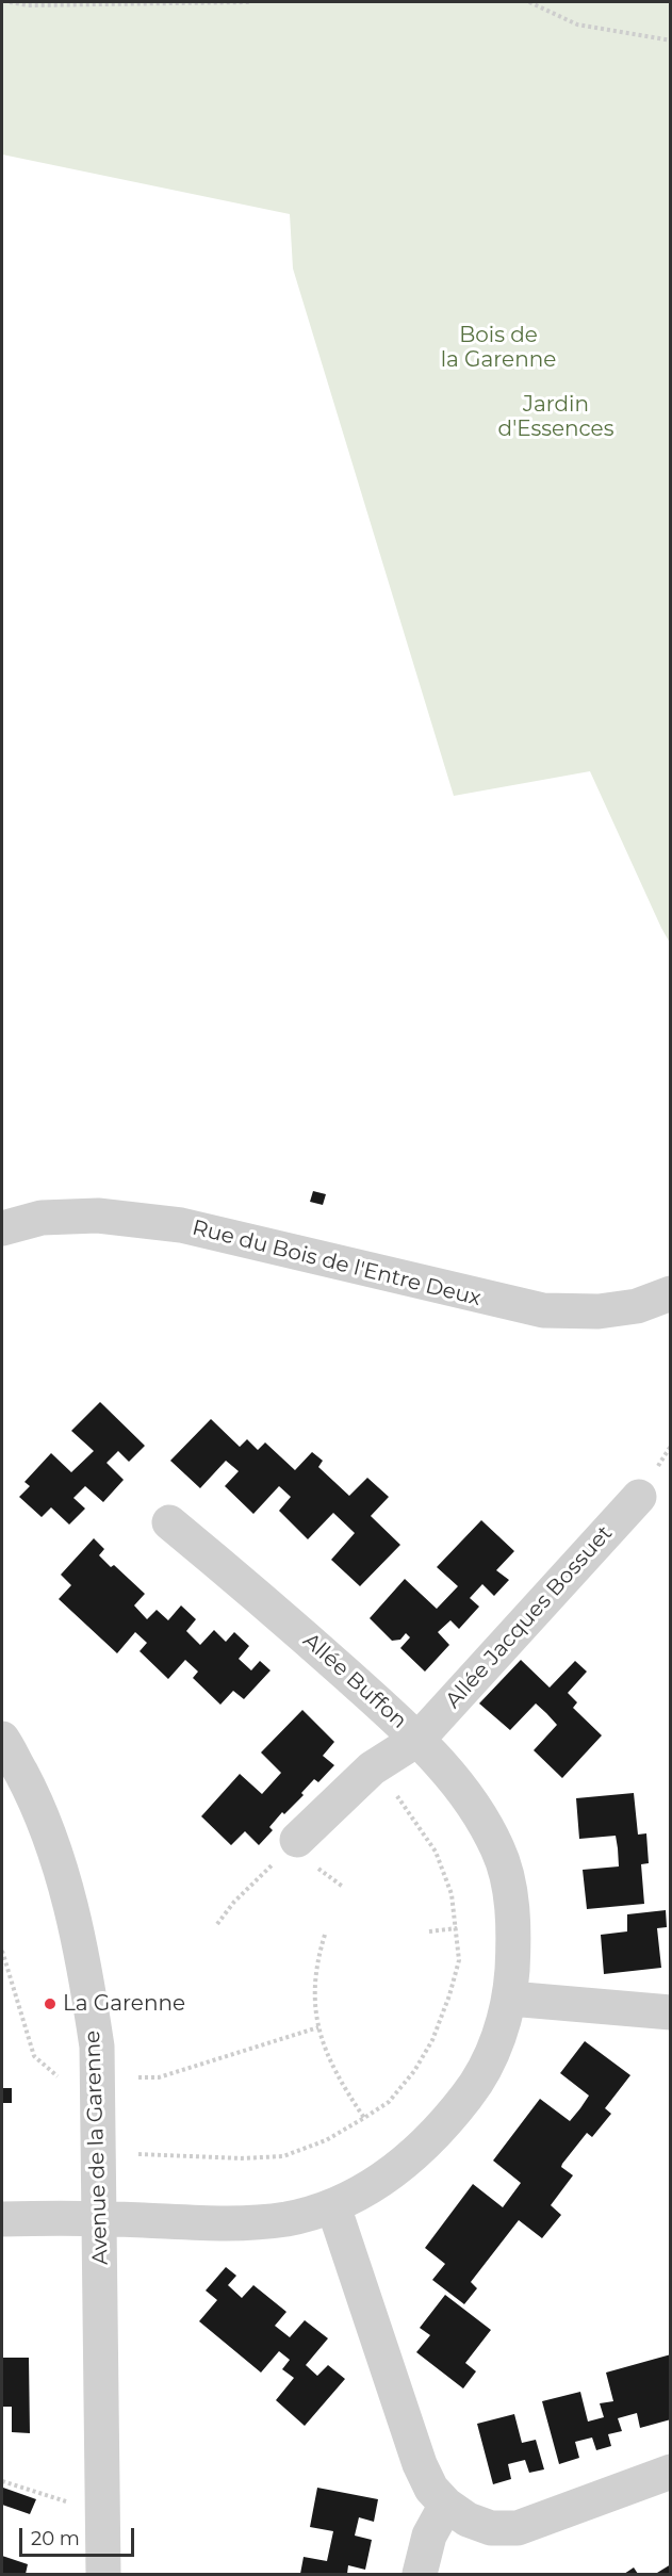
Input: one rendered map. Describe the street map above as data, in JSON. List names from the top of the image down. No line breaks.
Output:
{"streets":{"street":["Rue du Bois de l'Entre Deux","Allée Jacques Bossuet","Allée Buffon","Avenue de la Garenne"]},"crossings":[["Allée Jacques Bossuet","Allée Buffon"]],"parks":["Bois de la Garenne","Jardin d'Essences"],"places":["La Garenne"],"scale_bar":"20 m"}
